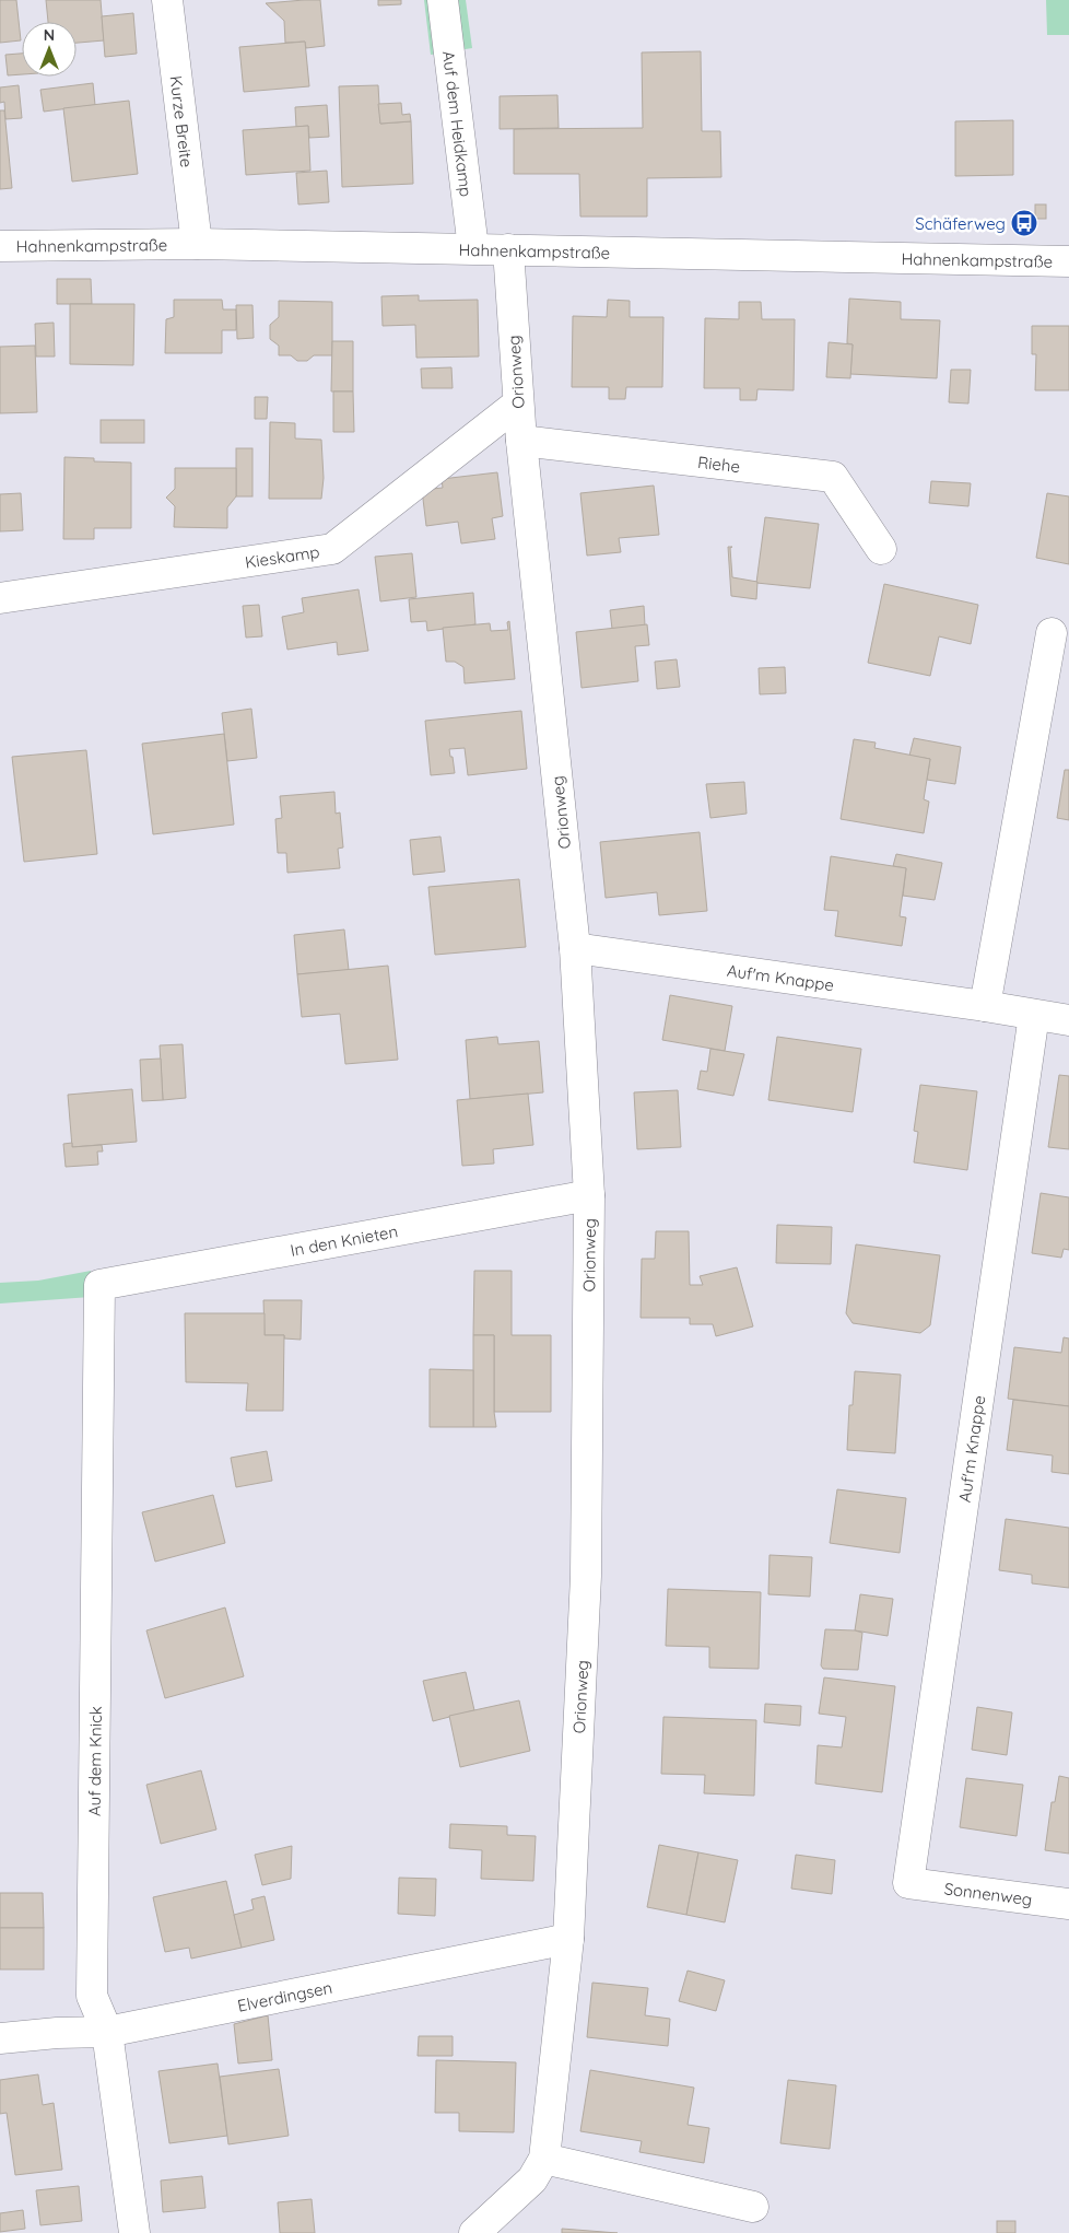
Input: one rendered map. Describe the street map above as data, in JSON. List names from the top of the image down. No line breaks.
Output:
{"streets":{"street":["Kurze Breite","Auf dem Heidkamp","Hahnenkampstraße","Orionweg","Riehe","Kieskamp","Auf'm Knappe","In den Knieten","Auf dem Knick","Sonnenweg","Elverdingsen"]},"crossings":[["Kurze Breite","Hahnenkampstraße"],["Auf dem Heidkamp","Hahnenkampstraße"],["Hahnenkampstraße","Orionweg"],["Orionweg","Riehe"],["Orionweg","Kieskamp"],["Orionweg","Auf'm Knappe"],["Orionweg","In den Knieten"],["Orionweg","Elverdingsen"],["Auf'm Knappe","Sonnenweg"],["In den Knieten","Auf dem Knick"],["Auf dem Knick","Elverdingsen"]],"places":{"bus stop":["Schäferweg"]},"north":"top"}
